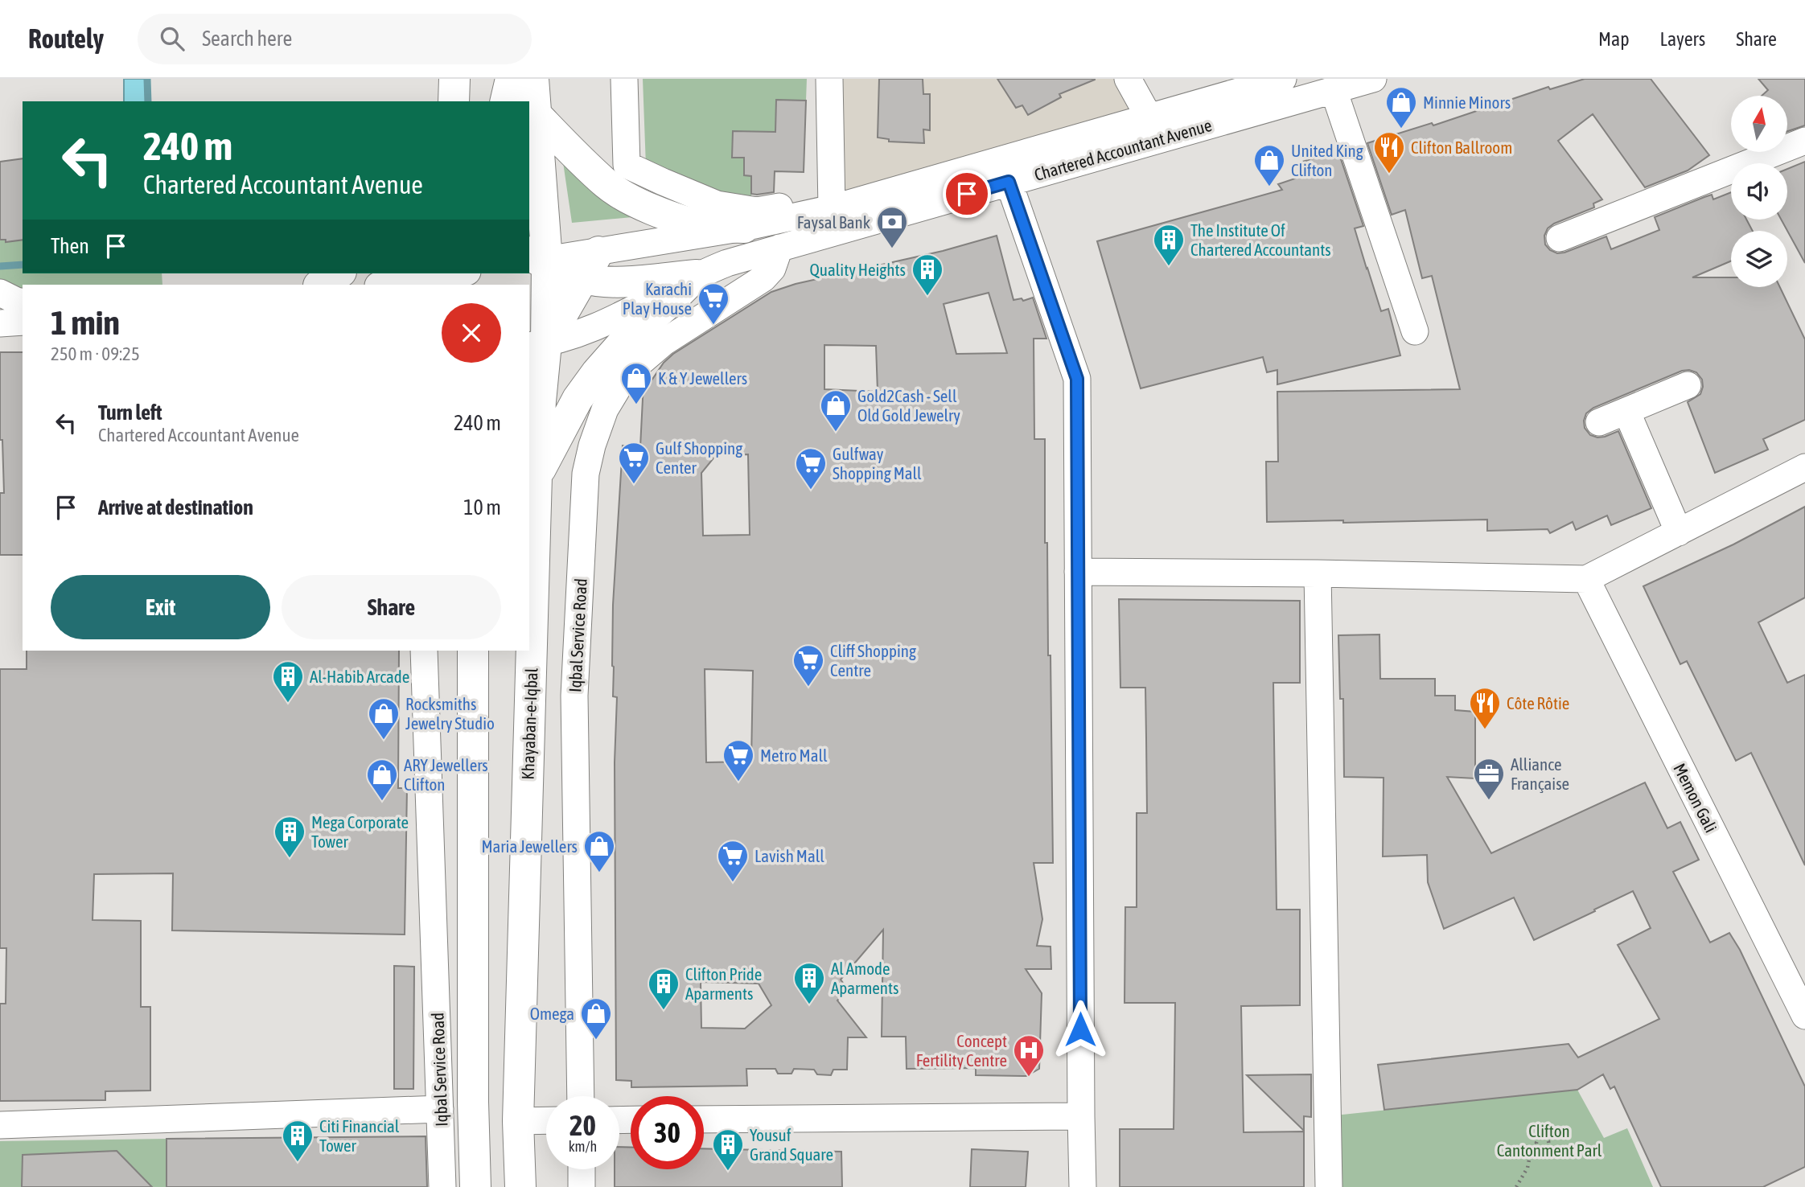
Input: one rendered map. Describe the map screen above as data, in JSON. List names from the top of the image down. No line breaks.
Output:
{"streets":{"main road":["Khayaban-e-Iqbal"],"street":["Chartered Accountant Avenue","Iqbal Service Road","Memon Gali"]},"parks":["Clifton Cantonment Parl"],"places":{"shop":["Minnie Minors","United King Clifton","K & Y Jewellers","Gold2Cash - Sell Old Gold Jewelry","Rocksmiths Jewelry Studio","ARY Jewellers Clifton","Maria Jewellers","Omega"],"restaurant":["Clifton Ballroom","Côte Rôtie"],"bank":["Faysal Bank"],"building":["The Institute Of Chartered Accountants","Quality Heights","Al-Habib Arcade","Mega Corporate Tower","Al Amode Aparments","Clifton Pride Aparments","Citi Financial Tower","Yousuf Grand Square"],"supermarket":["Karachi Play House","Gulf Shopping Center","Gulfway Shopping Mall","Cliff Shopping Centre","Metro Mall","Lavish Mall"],"office":["Alliance Française"],"hospital":["Concept Fertility Centre"]},"north":"top","page":{"header":"Routely","search":"Search here","nav":["Map","Layers","Share"],"turn":["240 m","Chartered Accountant Avenue"],"then":"Then","heading":["1 min","250 m · 09:25"],"list":[{"name":"Turn left","note":"Chartered Accountant Avenue","value":"240 m"},{"name":"Arrive at destination","value":"10 m"}],"buttons":["Exit","Share"],"speed":"20 km/h","limit":"30"}}
